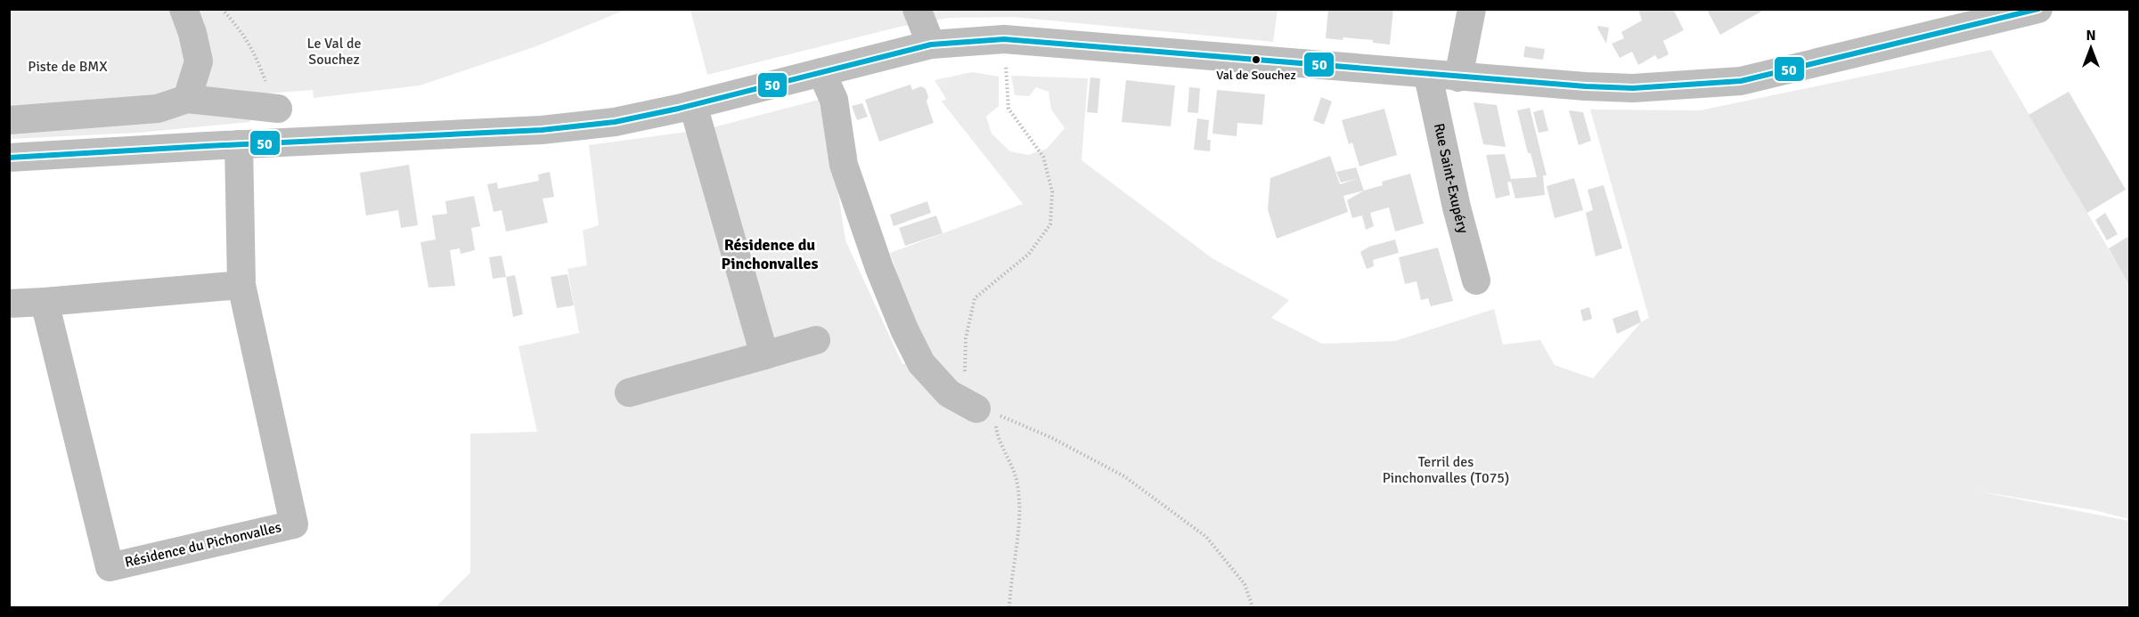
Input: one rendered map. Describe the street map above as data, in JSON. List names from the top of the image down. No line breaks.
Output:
{"streets":{"street":["Rue Saint-Exupéry","Résidence du Pichonvalles"]},"districts":["Résidence du Pinchonvalles"],"parks":["Le Val de Souchez","Piste de BMX","Terril des Pinchonvalles (T075)"],"places":["Val de Souchez"],"lines":["transit line 50"],"north":"top"}
